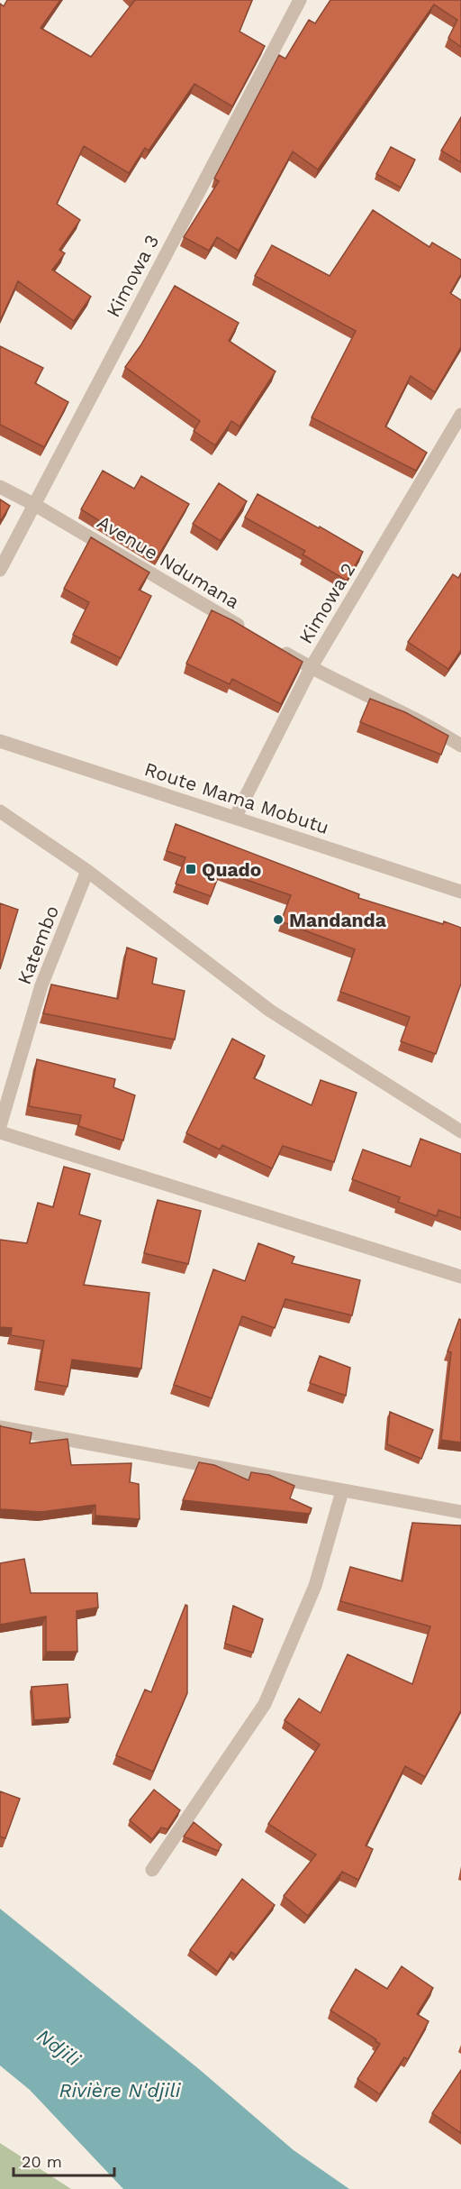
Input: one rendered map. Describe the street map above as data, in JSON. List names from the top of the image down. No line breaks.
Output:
{"streets":{"street":["Kimowa 3","Avenue Ndumana","Kimowa 2","Route Mama Mobutu","Katembo"]},"crossings":[["Kimowa 3","Avenue Ndumana"],["Kimowa 2","Route Mama Mobutu"]],"water":["Ndjili","Rivière N'djili"],"places":{"transit":["Quado"],"other":["Mandanda"]},"scale_bar":"20 m"}
